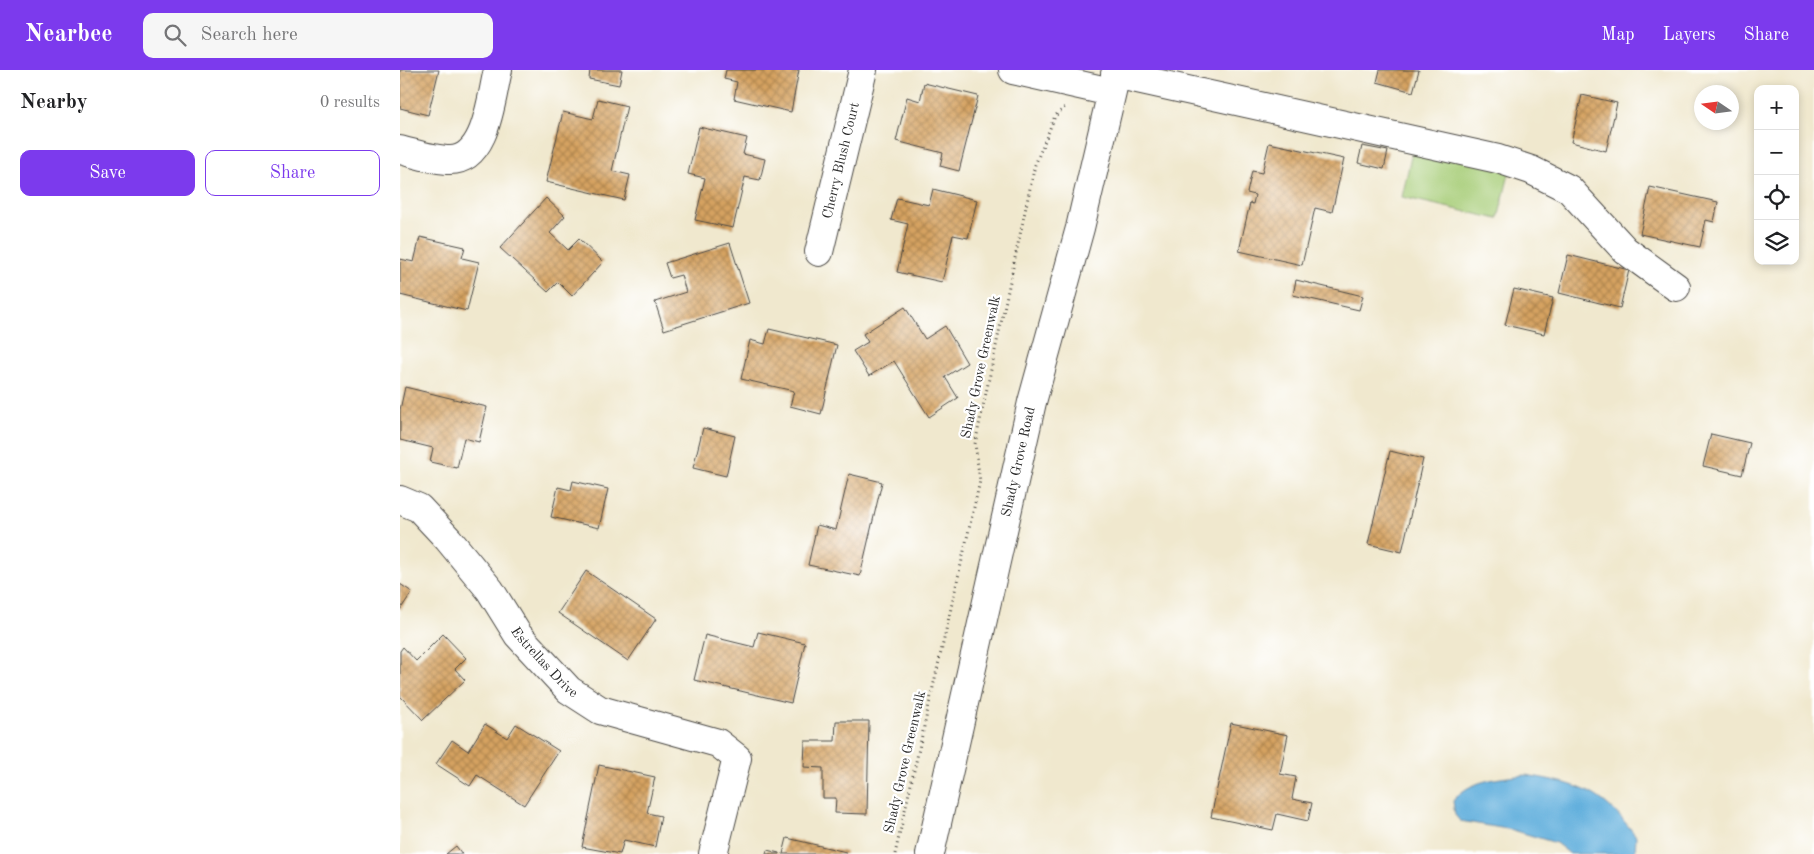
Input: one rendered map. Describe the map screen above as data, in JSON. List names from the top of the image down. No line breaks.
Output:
{"streets":{"street":["Cherry Blush Court","Shady Grove Road","Estrellas Drive"],"path":["Shady Grove Greenwalk"]},"north":"left","page":{"header":"Nearbee","search":"Search here","nav":["Map","Layers","Share"],"heading":["Nearby","0 results"],"map_buttons":["+","−"],"buttons":["Save","Share"]}}
